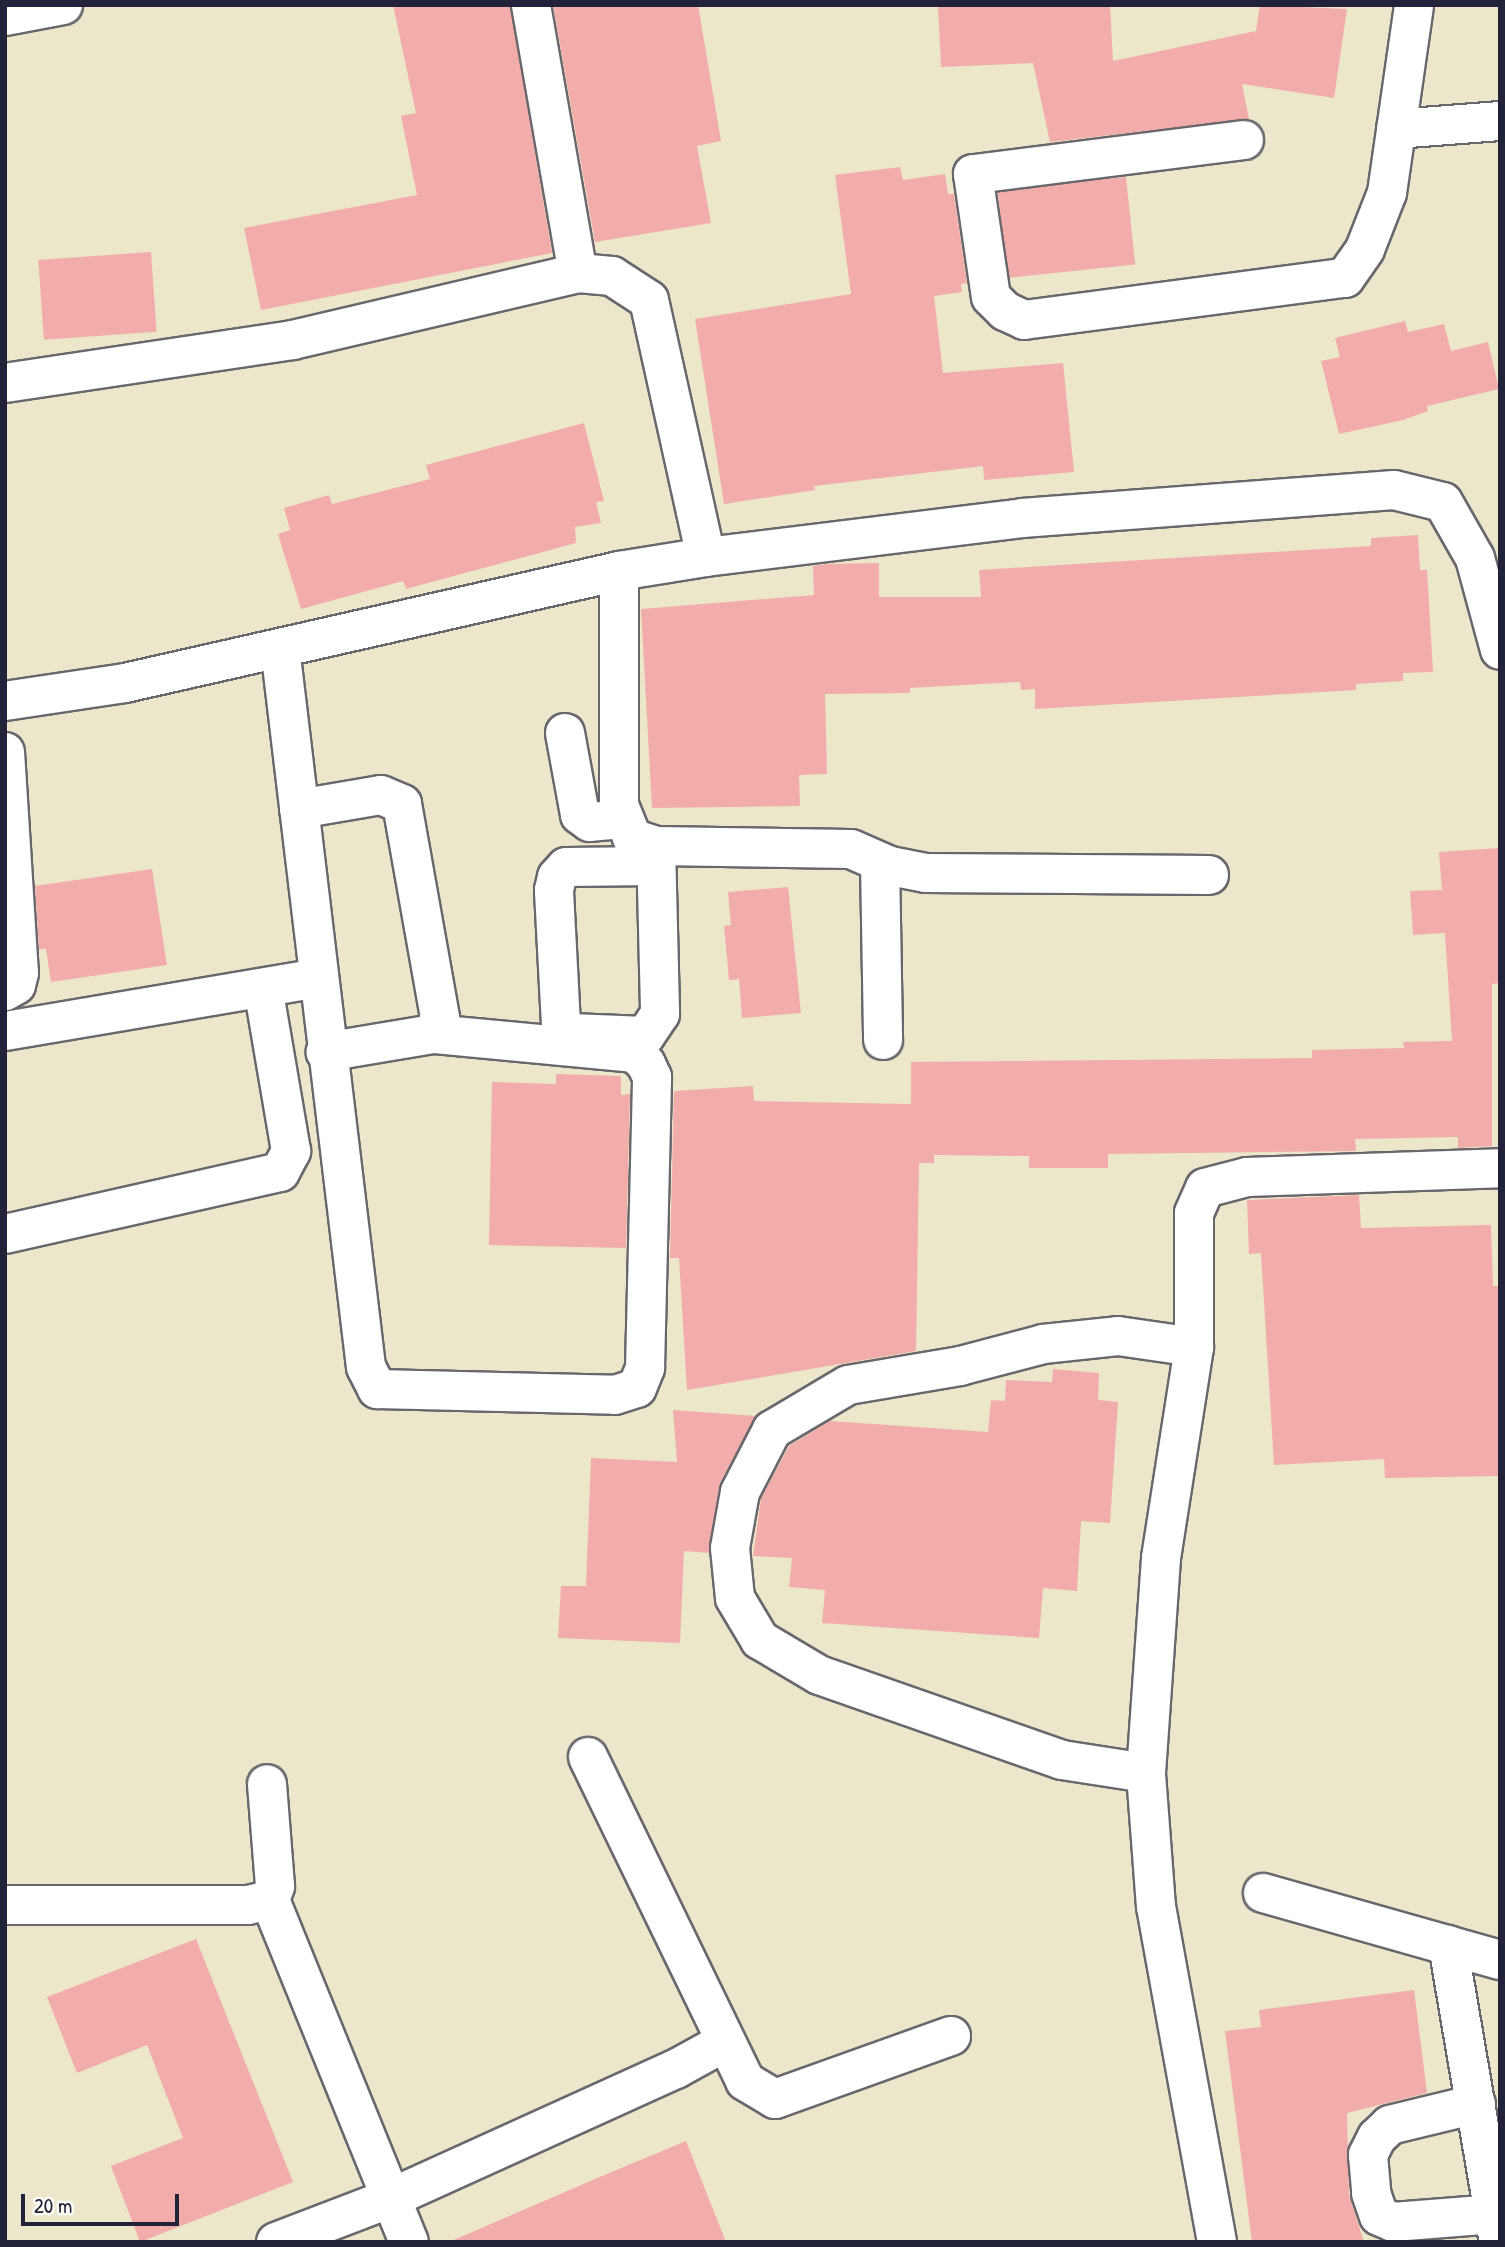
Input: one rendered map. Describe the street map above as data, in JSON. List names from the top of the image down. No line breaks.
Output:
{"scale_bar":"20 m"}
